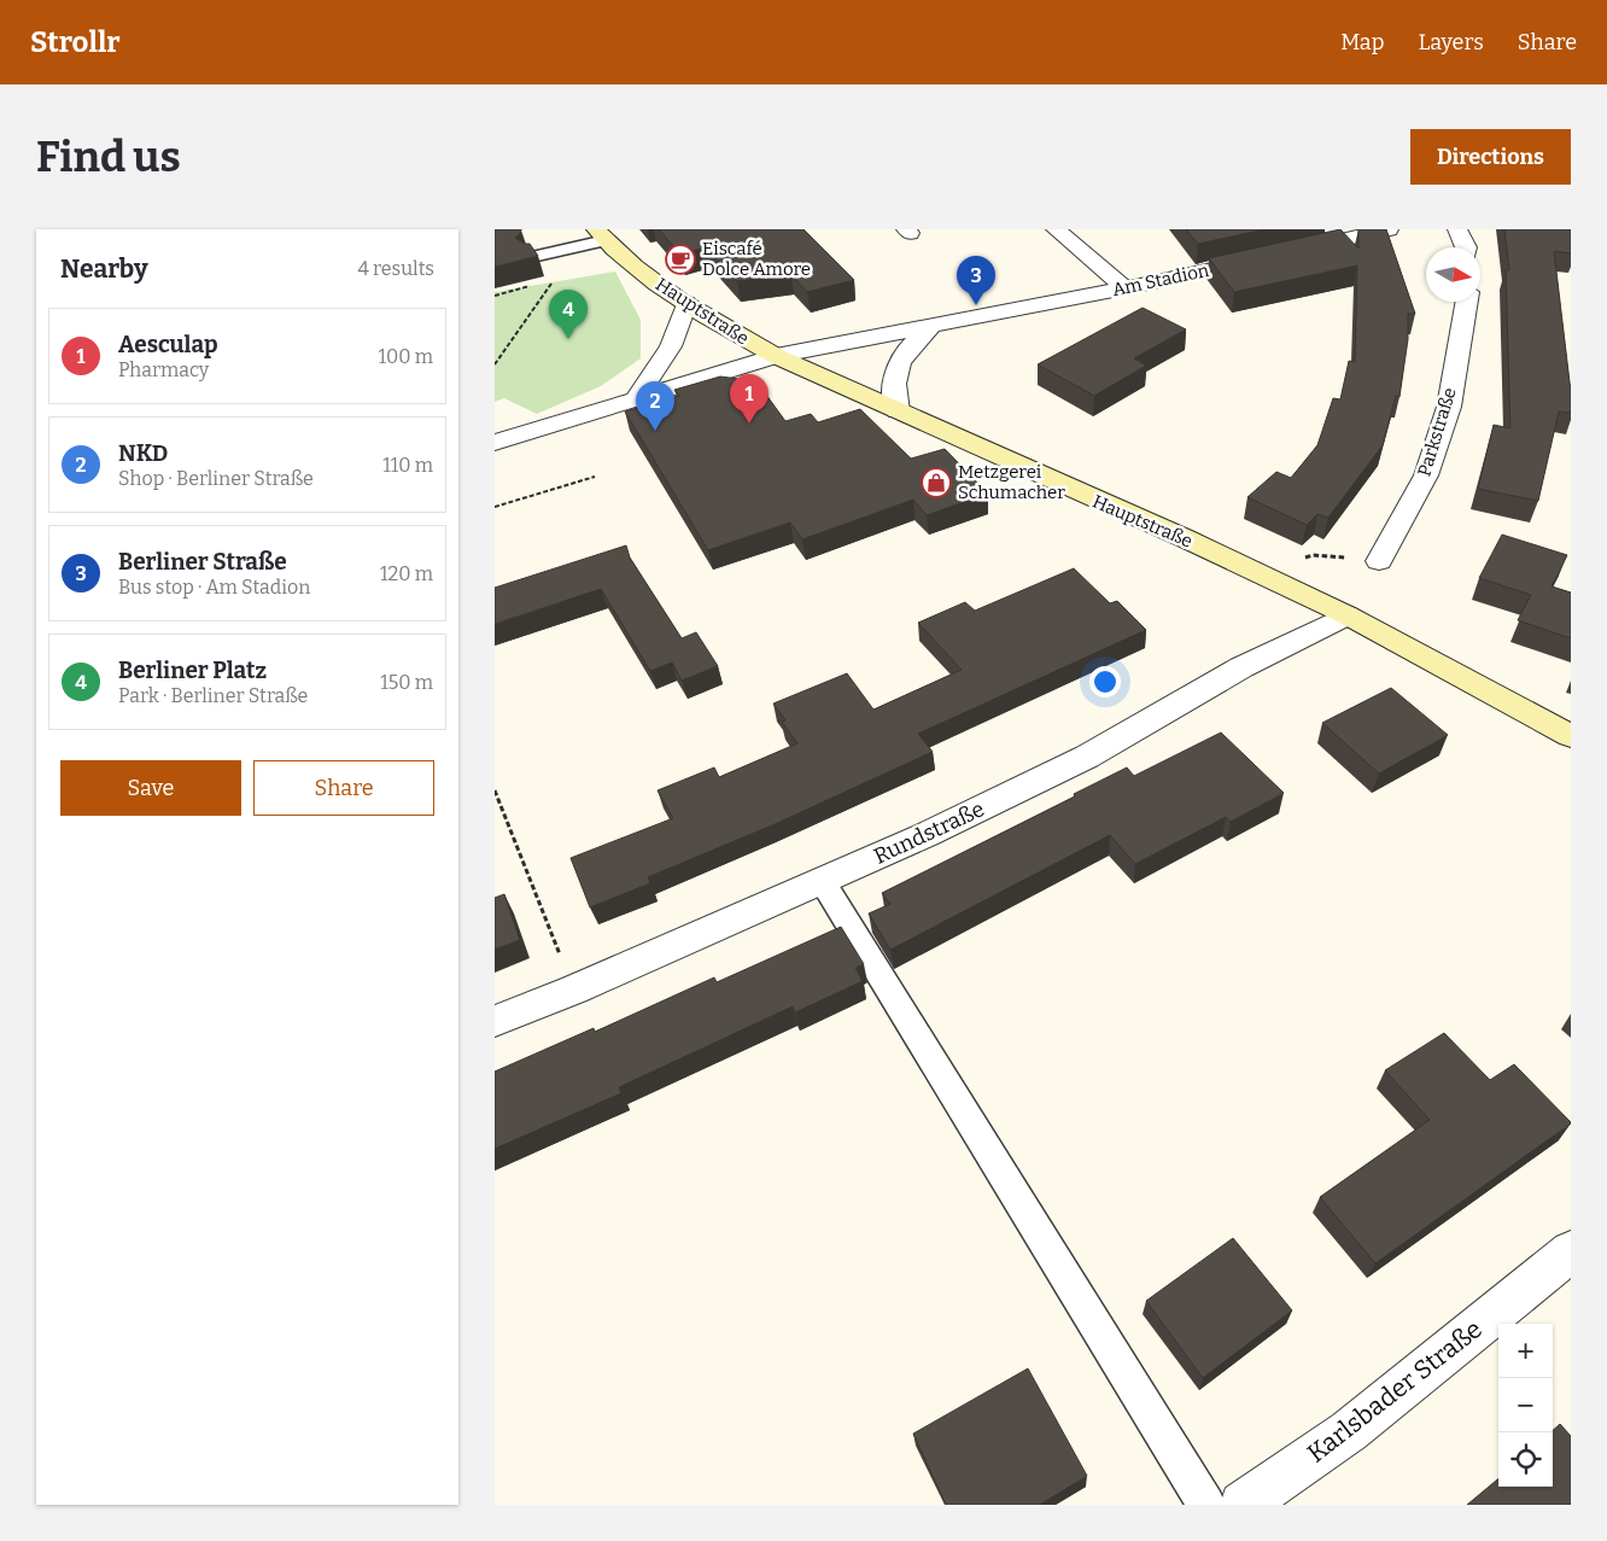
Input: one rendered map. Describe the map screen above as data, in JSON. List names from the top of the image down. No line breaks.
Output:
{"streets":{"main road":["Hauptstraße"],"street":["Am Stadion","Parkstraße","Rundstraße","Karlsbader Straße"]},"crossings":[["Am Stadion","Hauptstraße"],["Hauptstraße","Rundstraße"]],"places":{"cafe":["Eiscafé Dolce Amore"],"shop":["Metzgerei Schumacher"]},"north":"right","page":{"header":"Strollr","nav":["Map","Layers","Share"],"buttons":["Directions",["Save","Share"]],"title":"Find us","heading":["Nearby","4 results"],"pins":["3","4","1","2"],"list":[{"mark":"1","name":"Aesculap","note":"Pharmacy","value":"100 m"},{"mark":"2","name":"NKD","note":"Shop · Berliner Straße","value":"110 m"},{"mark":"3","name":"Berliner Straße","note":"Bus stop · Am Stadion","value":"120 m"},{"mark":"4","name":"Berliner Platz","note":"Park · Berliner Straße","value":"150 m"}],"map_buttons":["+","−"]}}
